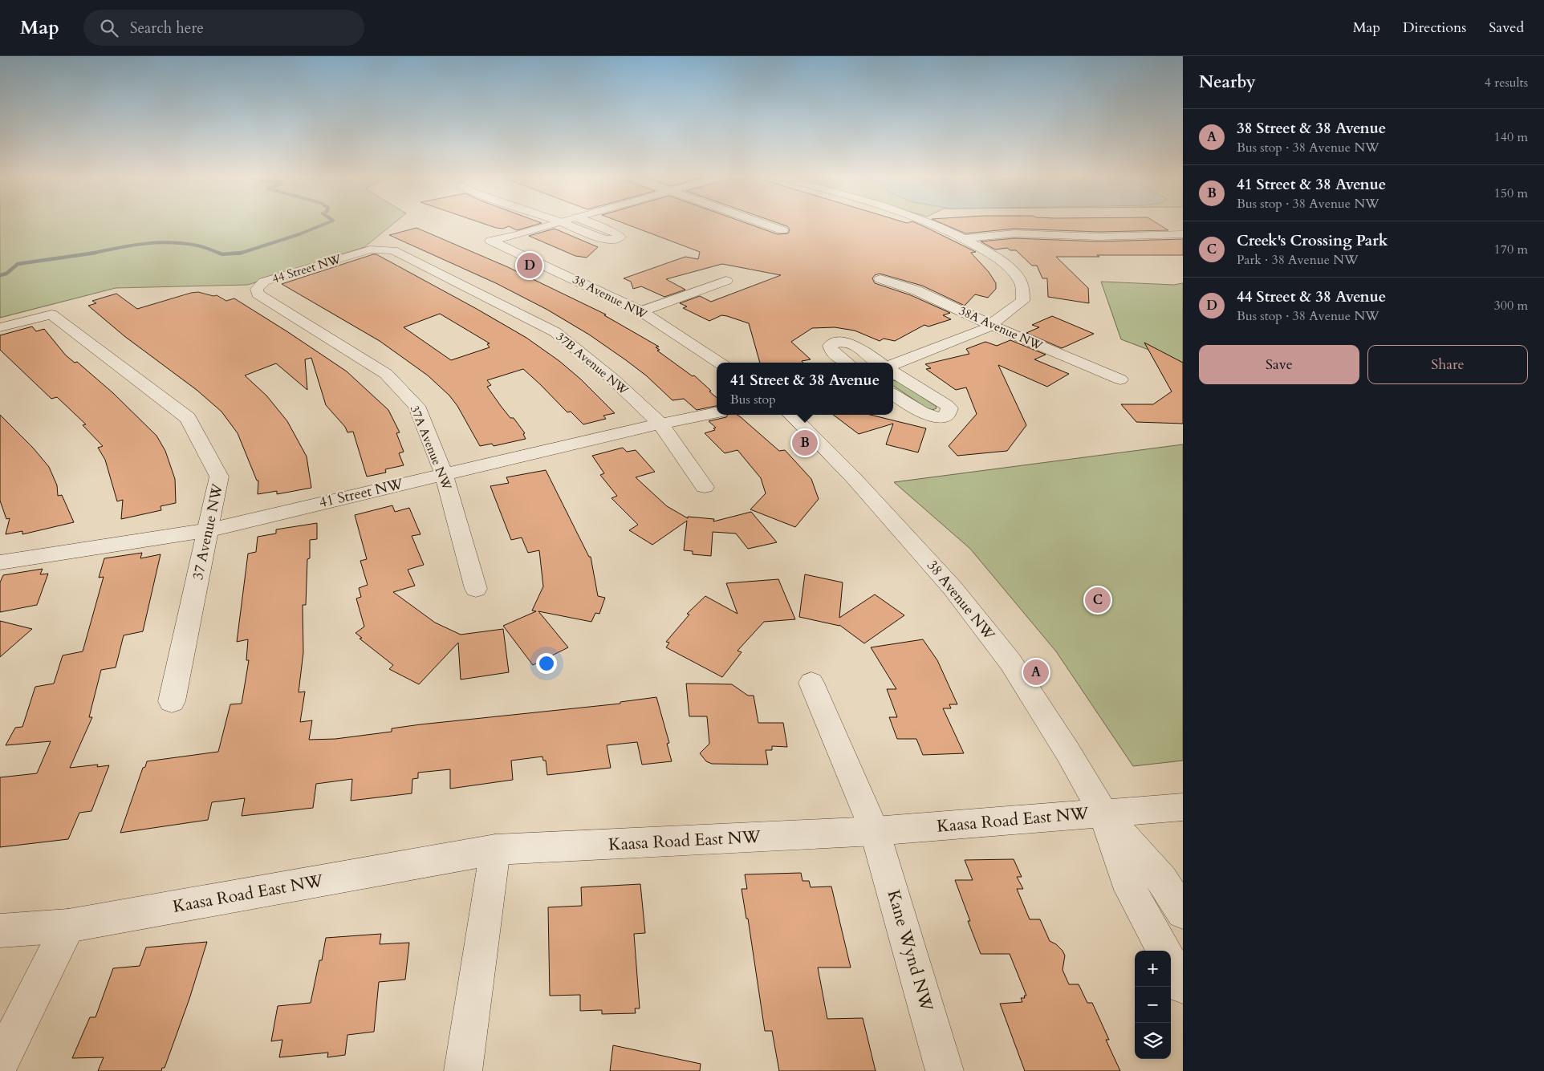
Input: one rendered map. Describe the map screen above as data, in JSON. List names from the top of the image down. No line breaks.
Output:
{"streets":{"street":["44 Street NW","38 Avenue NW","38A Avenue NW","37B Avenue NW","37A Avenue NW","41 Street NW","37 Avenue NW","Kaasa Road East NW","Kane Wynd NW"]},"crossings":[["44 Street NW","37B Avenue NW"],["44 Street NW","37A Avenue NW"],["38 Avenue NW","Kaasa Road East NW"],["37B Avenue NW","41 Street NW"],["37A Avenue NW","41 Street NW"],["41 Street NW","37 Avenue NW"],["Kaasa Road East NW","Kane Wynd NW"]],"page":{"header":"Map","search":"Search here","nav":["Map","Directions","Saved"],"heading":["Nearby","4 results"],"list":[{"mark":"A","name":"38 Street & 38 Avenue","note":"Bus stop · 38 Avenue NW","value":"140 m"},{"mark":"B","name":"41 Street & 38 Avenue","note":"Bus stop · 38 Avenue NW","value":"150 m"},{"mark":"C","name":"Creek's Crossing Park","note":"Park · 38 Avenue NW","value":"170 m"},{"mark":"D","name":"44 Street & 38 Avenue","note":"Bus stop · 38 Avenue NW","value":"300 m"}],"pins":["D","B","C","A"],"buttons":["Save","Share"],"popup":["41 Street & 38 Avenue","Bus stop"],"map_buttons":["+","−"]}}
